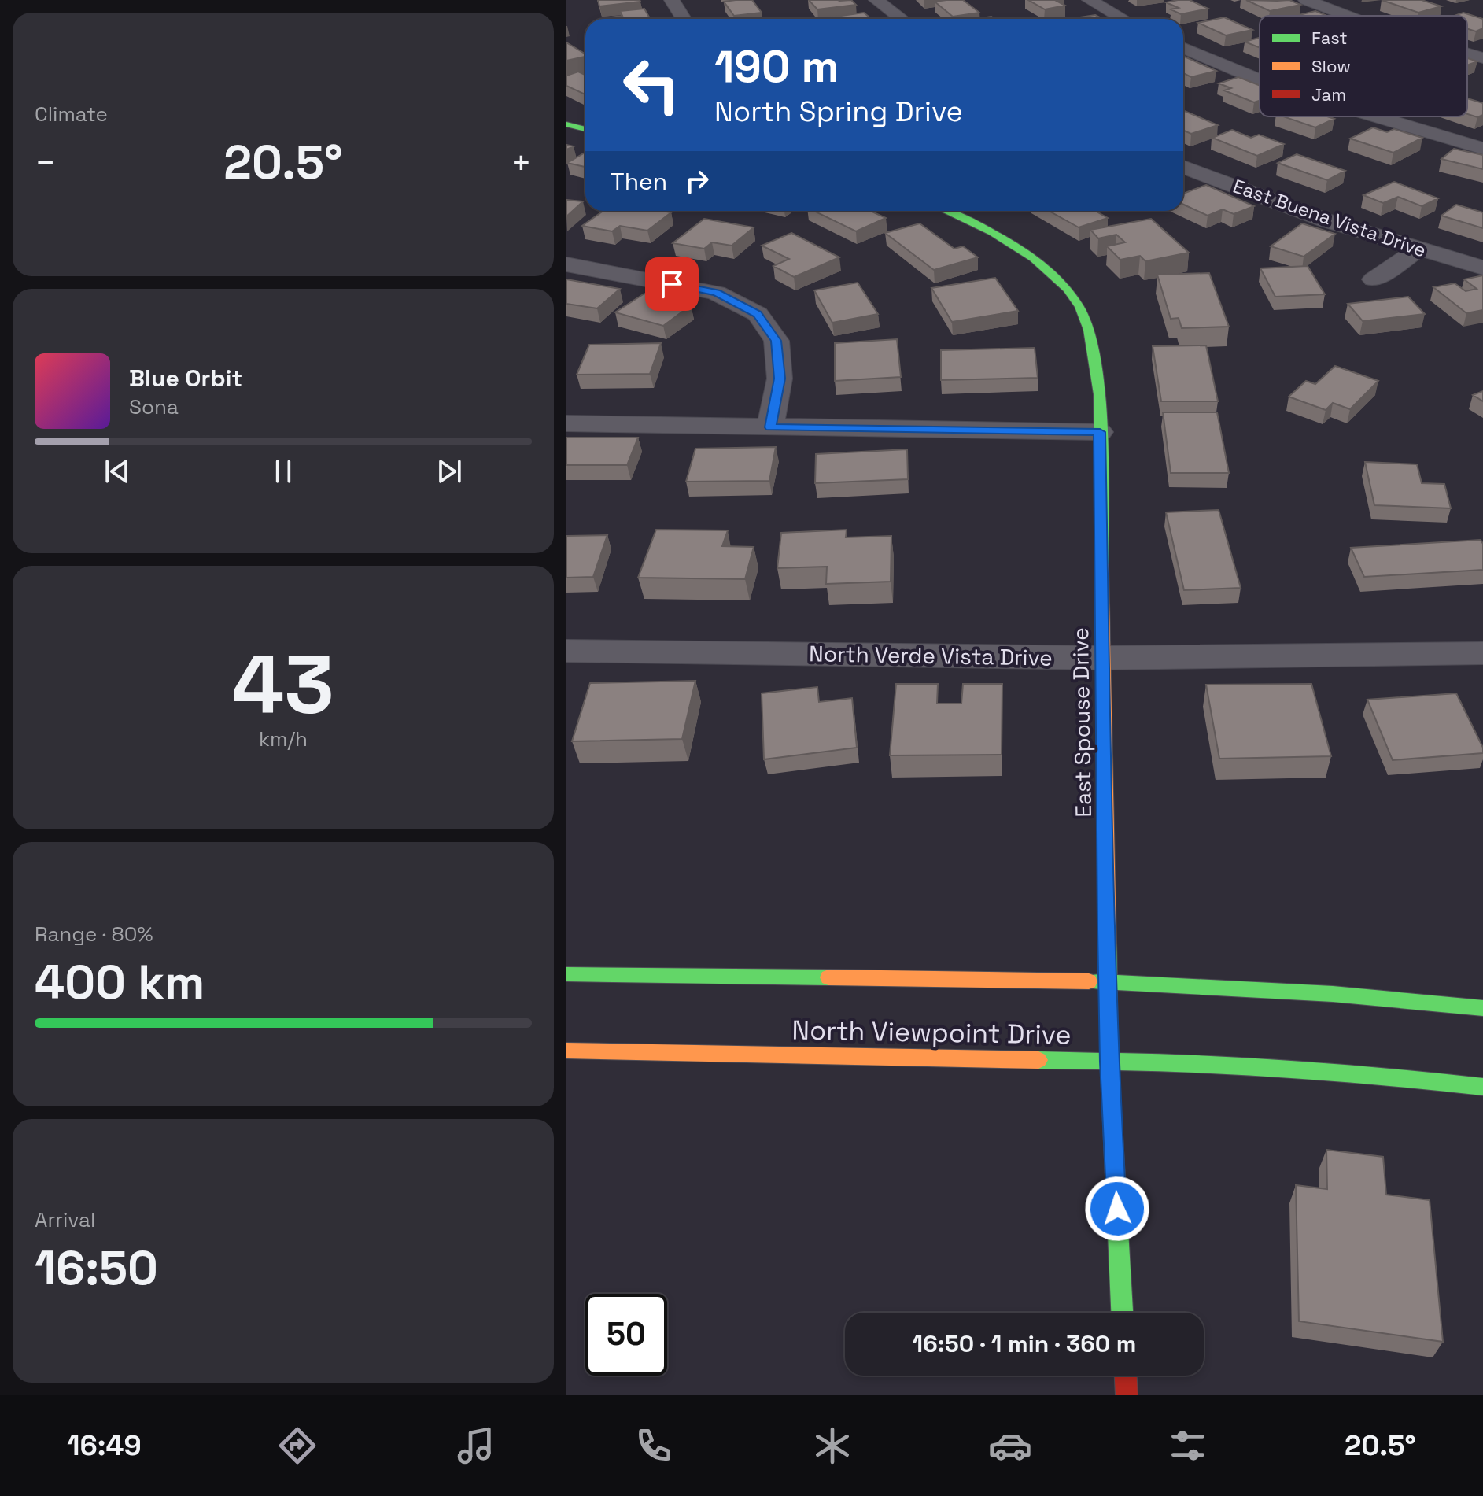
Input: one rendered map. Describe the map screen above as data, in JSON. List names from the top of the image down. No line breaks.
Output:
{"streets":{"main road":["East Spouse Drive","North Viewpoint Drive"],"street":["East Buena Vista Drive","North Verde Vista Drive"]},"crossings":[["North Verde Vista Drive","East Spouse Drive"],["East Spouse Drive","North Viewpoint Drive"]],"legend":["Fast","Slow","Jam"],"page":{"tile":["Climate",["43","km/h"],["Range · 80%","400 km"],["Arrival","16:50"]],"turn":["190 m","North Spring Drive"],"heat":["−","20.5°","+"],"then":"Then","song":["Blue Orbit","Sona"],"limit":"50","trip":"16:50 · 1 min · 360 m","tabs":["16:49","20.5°"]}}
